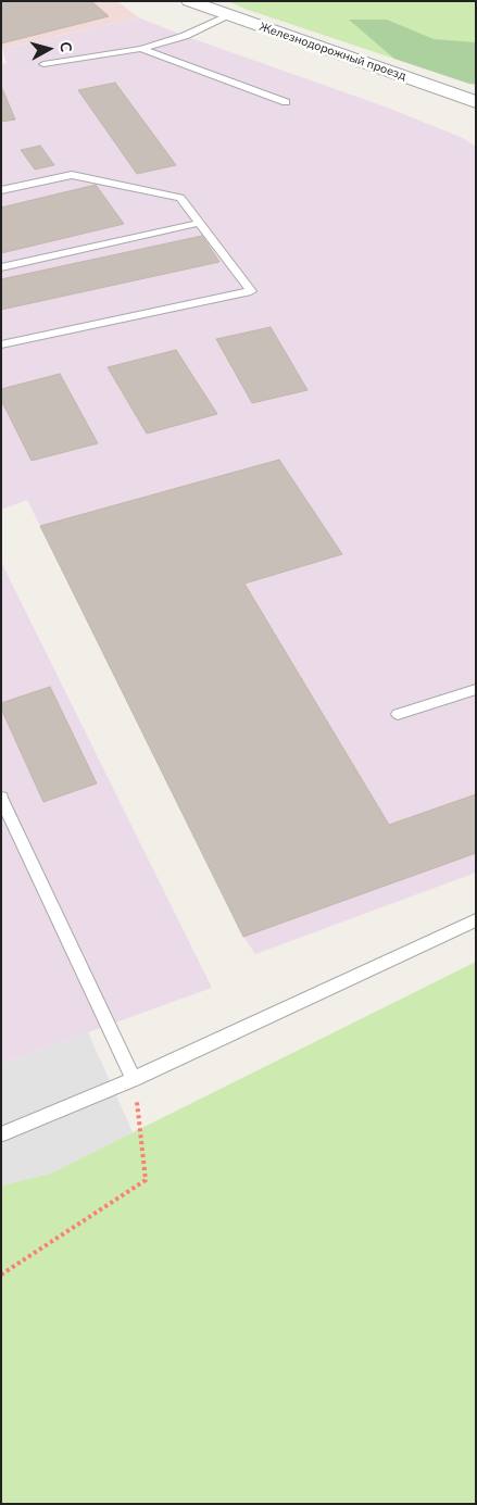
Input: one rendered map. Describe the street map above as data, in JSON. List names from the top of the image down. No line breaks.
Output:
{"streets":{"street":["Железнодорожный проезд"]},"north":"right"}
